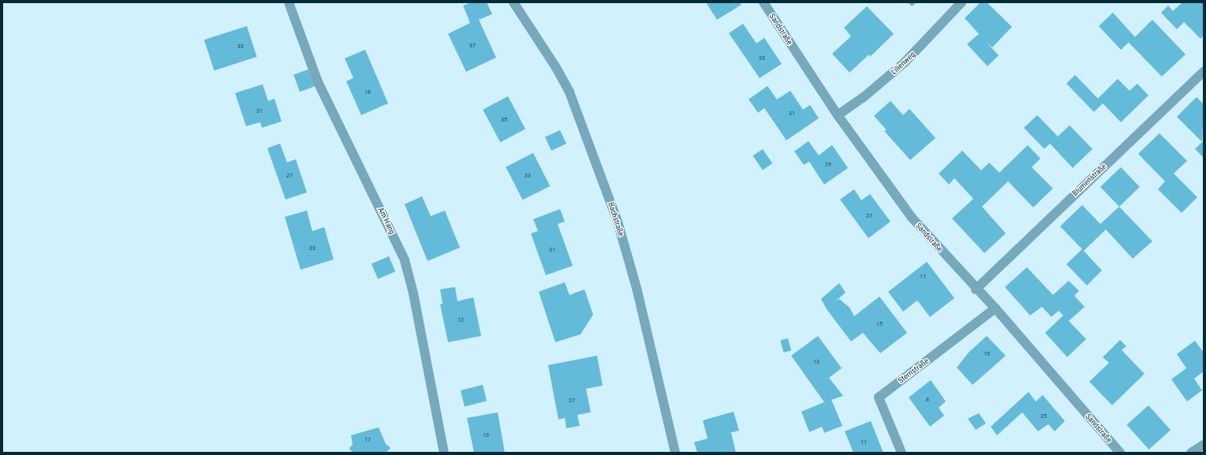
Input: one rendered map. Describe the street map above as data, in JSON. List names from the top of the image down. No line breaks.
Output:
{"streets":{"street":["Sandstraße","Lilienweg","Blumenstraße","Bachstraße","Am Hang","Sternstraße"]},"crossings":[["Sandstraße","Lilienweg"],["Sandstraße","Blumenstraße"],["Sandstraße","Sternstraße"]],"house_numbers":["37","33","33","18","31","31","35","29","27","33","27","23","31","17","12","15","10","13","8","27","25","10","17","11"]}
